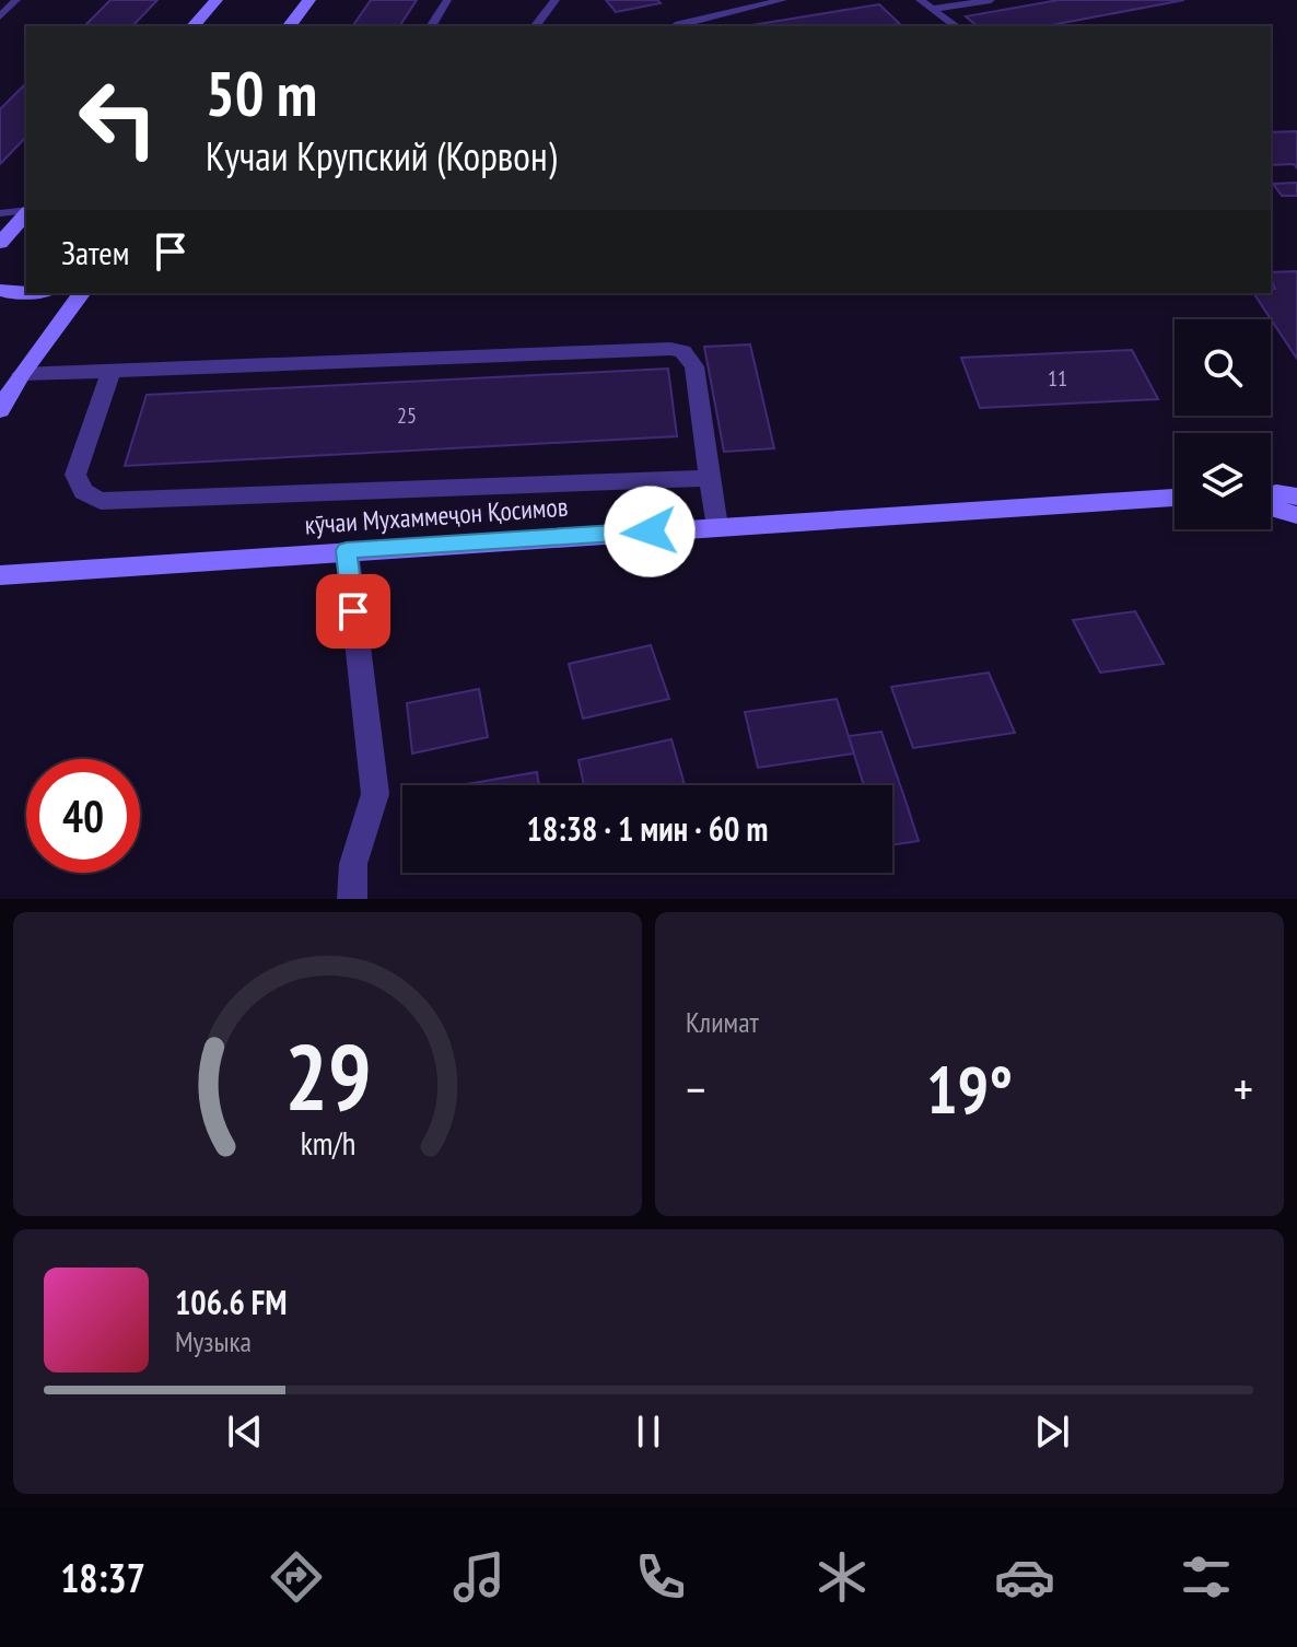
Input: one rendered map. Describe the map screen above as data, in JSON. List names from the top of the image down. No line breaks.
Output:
{"streets":{"street":["кӯчаи Мухаммеҷон Қосимов"]},"house_numbers":["11","25"],"page":{"turn":["50 m","Кучаи Крупский (Корвон)"],"then":"Затем","limit":"40","trip":"18:38 · 1 мин · 60 m","tile":"Климат","heat":["−","19°","+"],"song":["106.6 FM","Музыка"],"tabs":"18:37","gauge":["29","km/h"]}}
